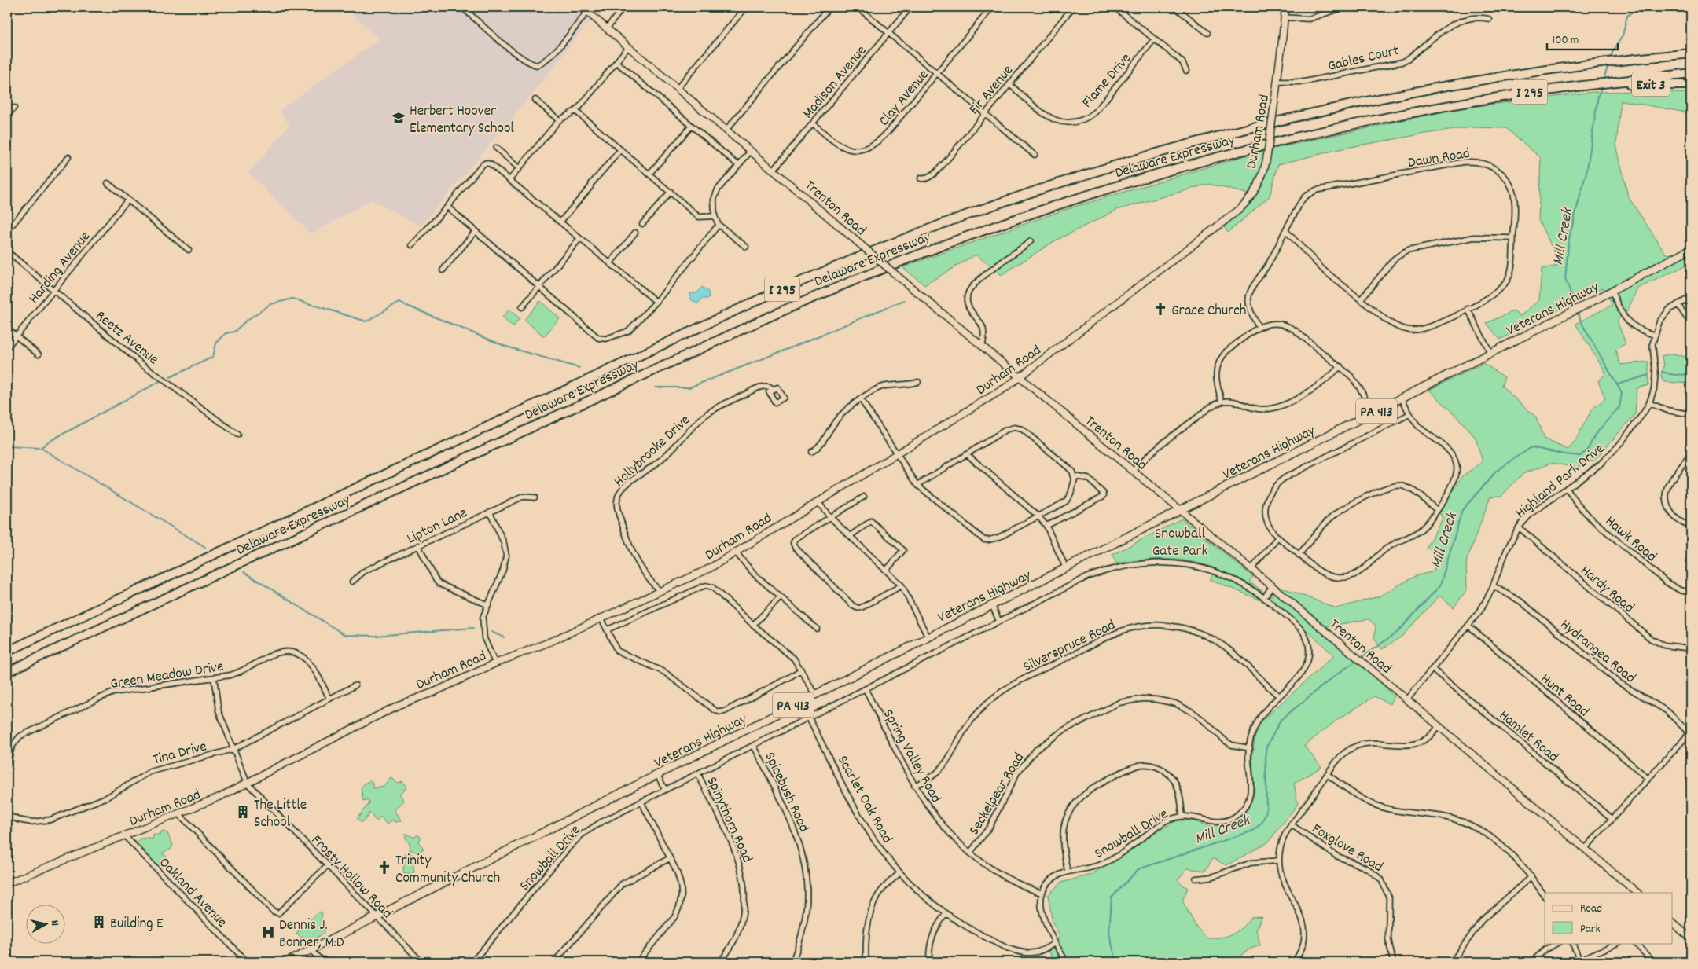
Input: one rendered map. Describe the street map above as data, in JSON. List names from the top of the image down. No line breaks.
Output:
{"streets":{"highway":["Exit 3","I 295","Delaware Expressway"],"main road":["Durham Road","Trenton Road","Veterans Highway","PA 413"],"street":["Gables Court","Flame Drive","Madison Avenue","Fir Avenue","Clay Avenue","Dawn Road","Harding Avenue","Reetz Avenue","Hollybrooke Drive","Highland Park Drive","Lipton Lane","Hawk Road","Hardy Road","Silverspruce Road","Hydrangea Road","Green Meadow Drive","Hunt Road","Hamlet Road","Tina Drive","Spring Valley Road","Spicebush Road","Seckelpear Road","Scarlet Oak Road","Spinythorn Road","Snowball Drive","Foxglove Road","Frosty Hollow Road","Oakland Avenue"]},"crossings":[["Gables Court","Durham Road"],["Flame Drive","Fir Avenue"],["Madison Avenue","Clay Avenue"],["Madison Avenue","Trenton Road"],["Exit 3","Delaware Expressway"],["Durham Road","Trenton Road"],["Durham Road","Hollybrooke Drive"],["Durham Road","Frosty Hollow Road"],["Durham Road","Oakland Avenue"],["Trenton Road","Veterans Highway"],["Trenton Road","Highland Park Drive"],["Harding Avenue","Reetz Avenue"],["Veterans Highway","Frosty Hollow Road"],["Highland Park Drive","Hawk Road"],["Highland Park Drive","Hardy Road"],["Highland Park Drive","Hydrangea Road"],["Highland Park Drive","Hunt Road"],["Highland Park Drive","Hamlet Road"],["Silverspruce Road","Spring Valley Road"],["Silverspruce Road","Snowball Drive"],["Green Meadow Drive","Tina Drive"],["Green Meadow Drive","Frosty Hollow Road"],["Tina Drive","Frosty Hollow Road"],["Spring Valley Road","Seckelpear Road"],["Spring Valley Road","Snowball Drive"],["Spicebush Road","Snowball Drive"],["Seckelpear Road","Snowball Drive"],["Scarlet Oak Road","Snowball Drive"],["Spinythorn Road","Snowball Drive"]],"water":["Mill Creek"],"parks":["Snowball Gate Park"],"places":{"school or university":["Herbert Hoover Elementary School"],"church":["Grace Church","Trinity Community Church"],"building":["The Little School","Building E"],"hospital":["Dennis J. Bonner, M.D"]},"legend":["Road","Park"],"scale_bar":"100 m","north":"right"}
